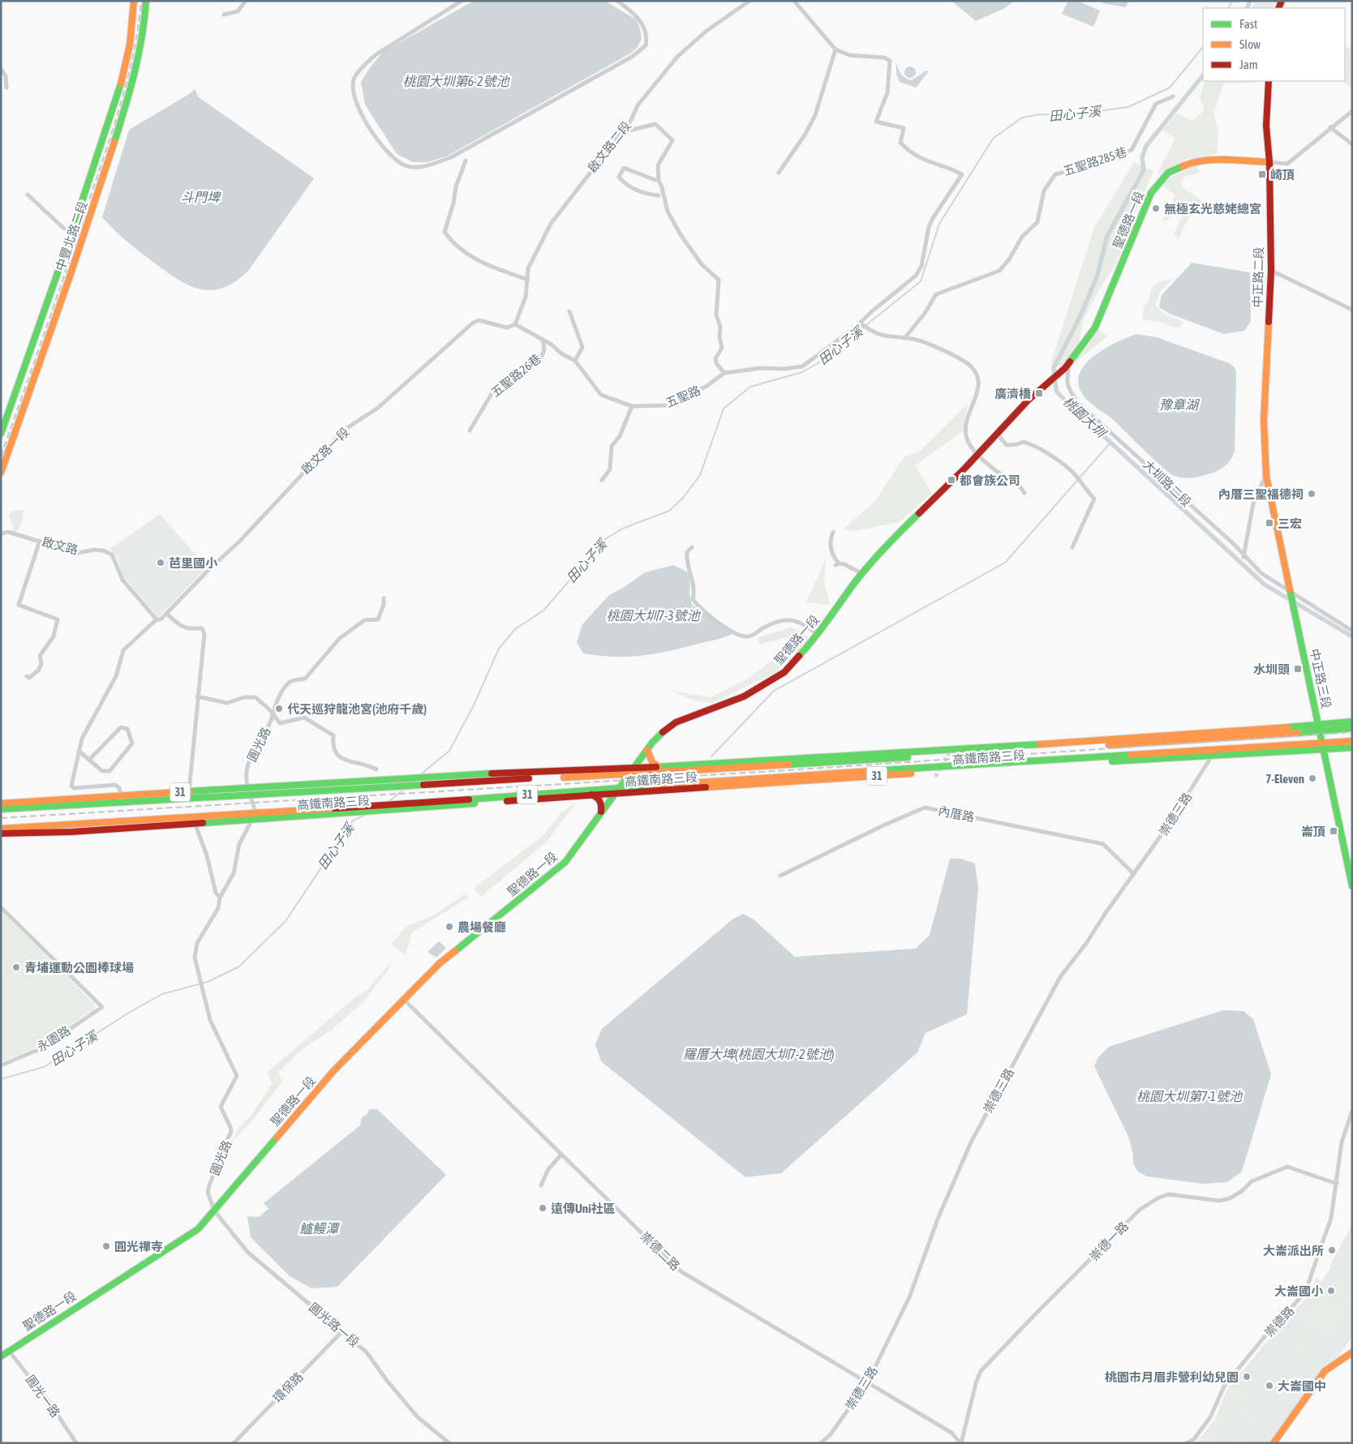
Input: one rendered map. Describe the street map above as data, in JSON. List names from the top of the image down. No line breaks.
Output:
{"streets":{"main road":["聖德路一段","中豐北路二段","中正路二段","中正路三段","高鐵南路三段","31"],"street":["啟文路二段","五聖路285巷","五聖路26巷","五聖路","啟文路一段","大圳路二段","啟文路","圓光路","內厝路","崇德三路","永園路","崇德一路","崇德二路","崇德路","圓光路一段","環保路","圓光一路"]},"crossings":[["啟文路二段","五聖路"],["啟文路二段","啟文路一段"],["聖德路一段","中正路二段"],["聖德路一段","大圳路二段"],["聖德路一段","圓光路"],["聖德路一段","高鐵南路三段"],["聖德路一段","崇德二路"],["聖德路一段","圓光路一段"],["聖德路一段","圓光一路"],["中正路二段","中正路三段"],["五聖路26巷","五聖路"],["五聖路","啟文路一段"],["啟文路一段","啟文路"],["啟文路一段","高鐵南路三段"],["大圳路二段","中正路三段"],["中正路三段","高鐵南路三段"],["中正路三段","31"],["圓光路","高鐵南路三段"],["圓光路","圓光路一段"],["高鐵南路三段","31"],["高鐵南路三段","崇德三路"],["內厝路","崇德三路"],["崇德三路","崇德二路"],["崇德一路","崇德二路"],["崇德一路","崇德路"],["圓光路一段","環保路"]],"water":["桃園大圳第6-2號池","田心子溪","斗門埤","豫章湖","桃園大圳","桃園大圳7-3號池","羅厝大埤(桃園大圳7-2號池)","桃園大圳第7-1號池","鱸鰻潭"],"places":{"transit":["崎頂","廣濟橋","都會族公司","三宏","水圳頭","崙頂"],"other":["無極玄光慈姥總宮","內厝三聖福德祠","芭里國小","代天巡狩龍池宮(池府千歲)","7-Eleven","農場餐廳","青埔運動公園棒球場","遠傳Uni社區","圓光禪寺","大崙派出所","大崙國小","桃園市月眉非營利幼兒園","大崙國中"]},"legend":["Fast","Slow","Jam"]}
